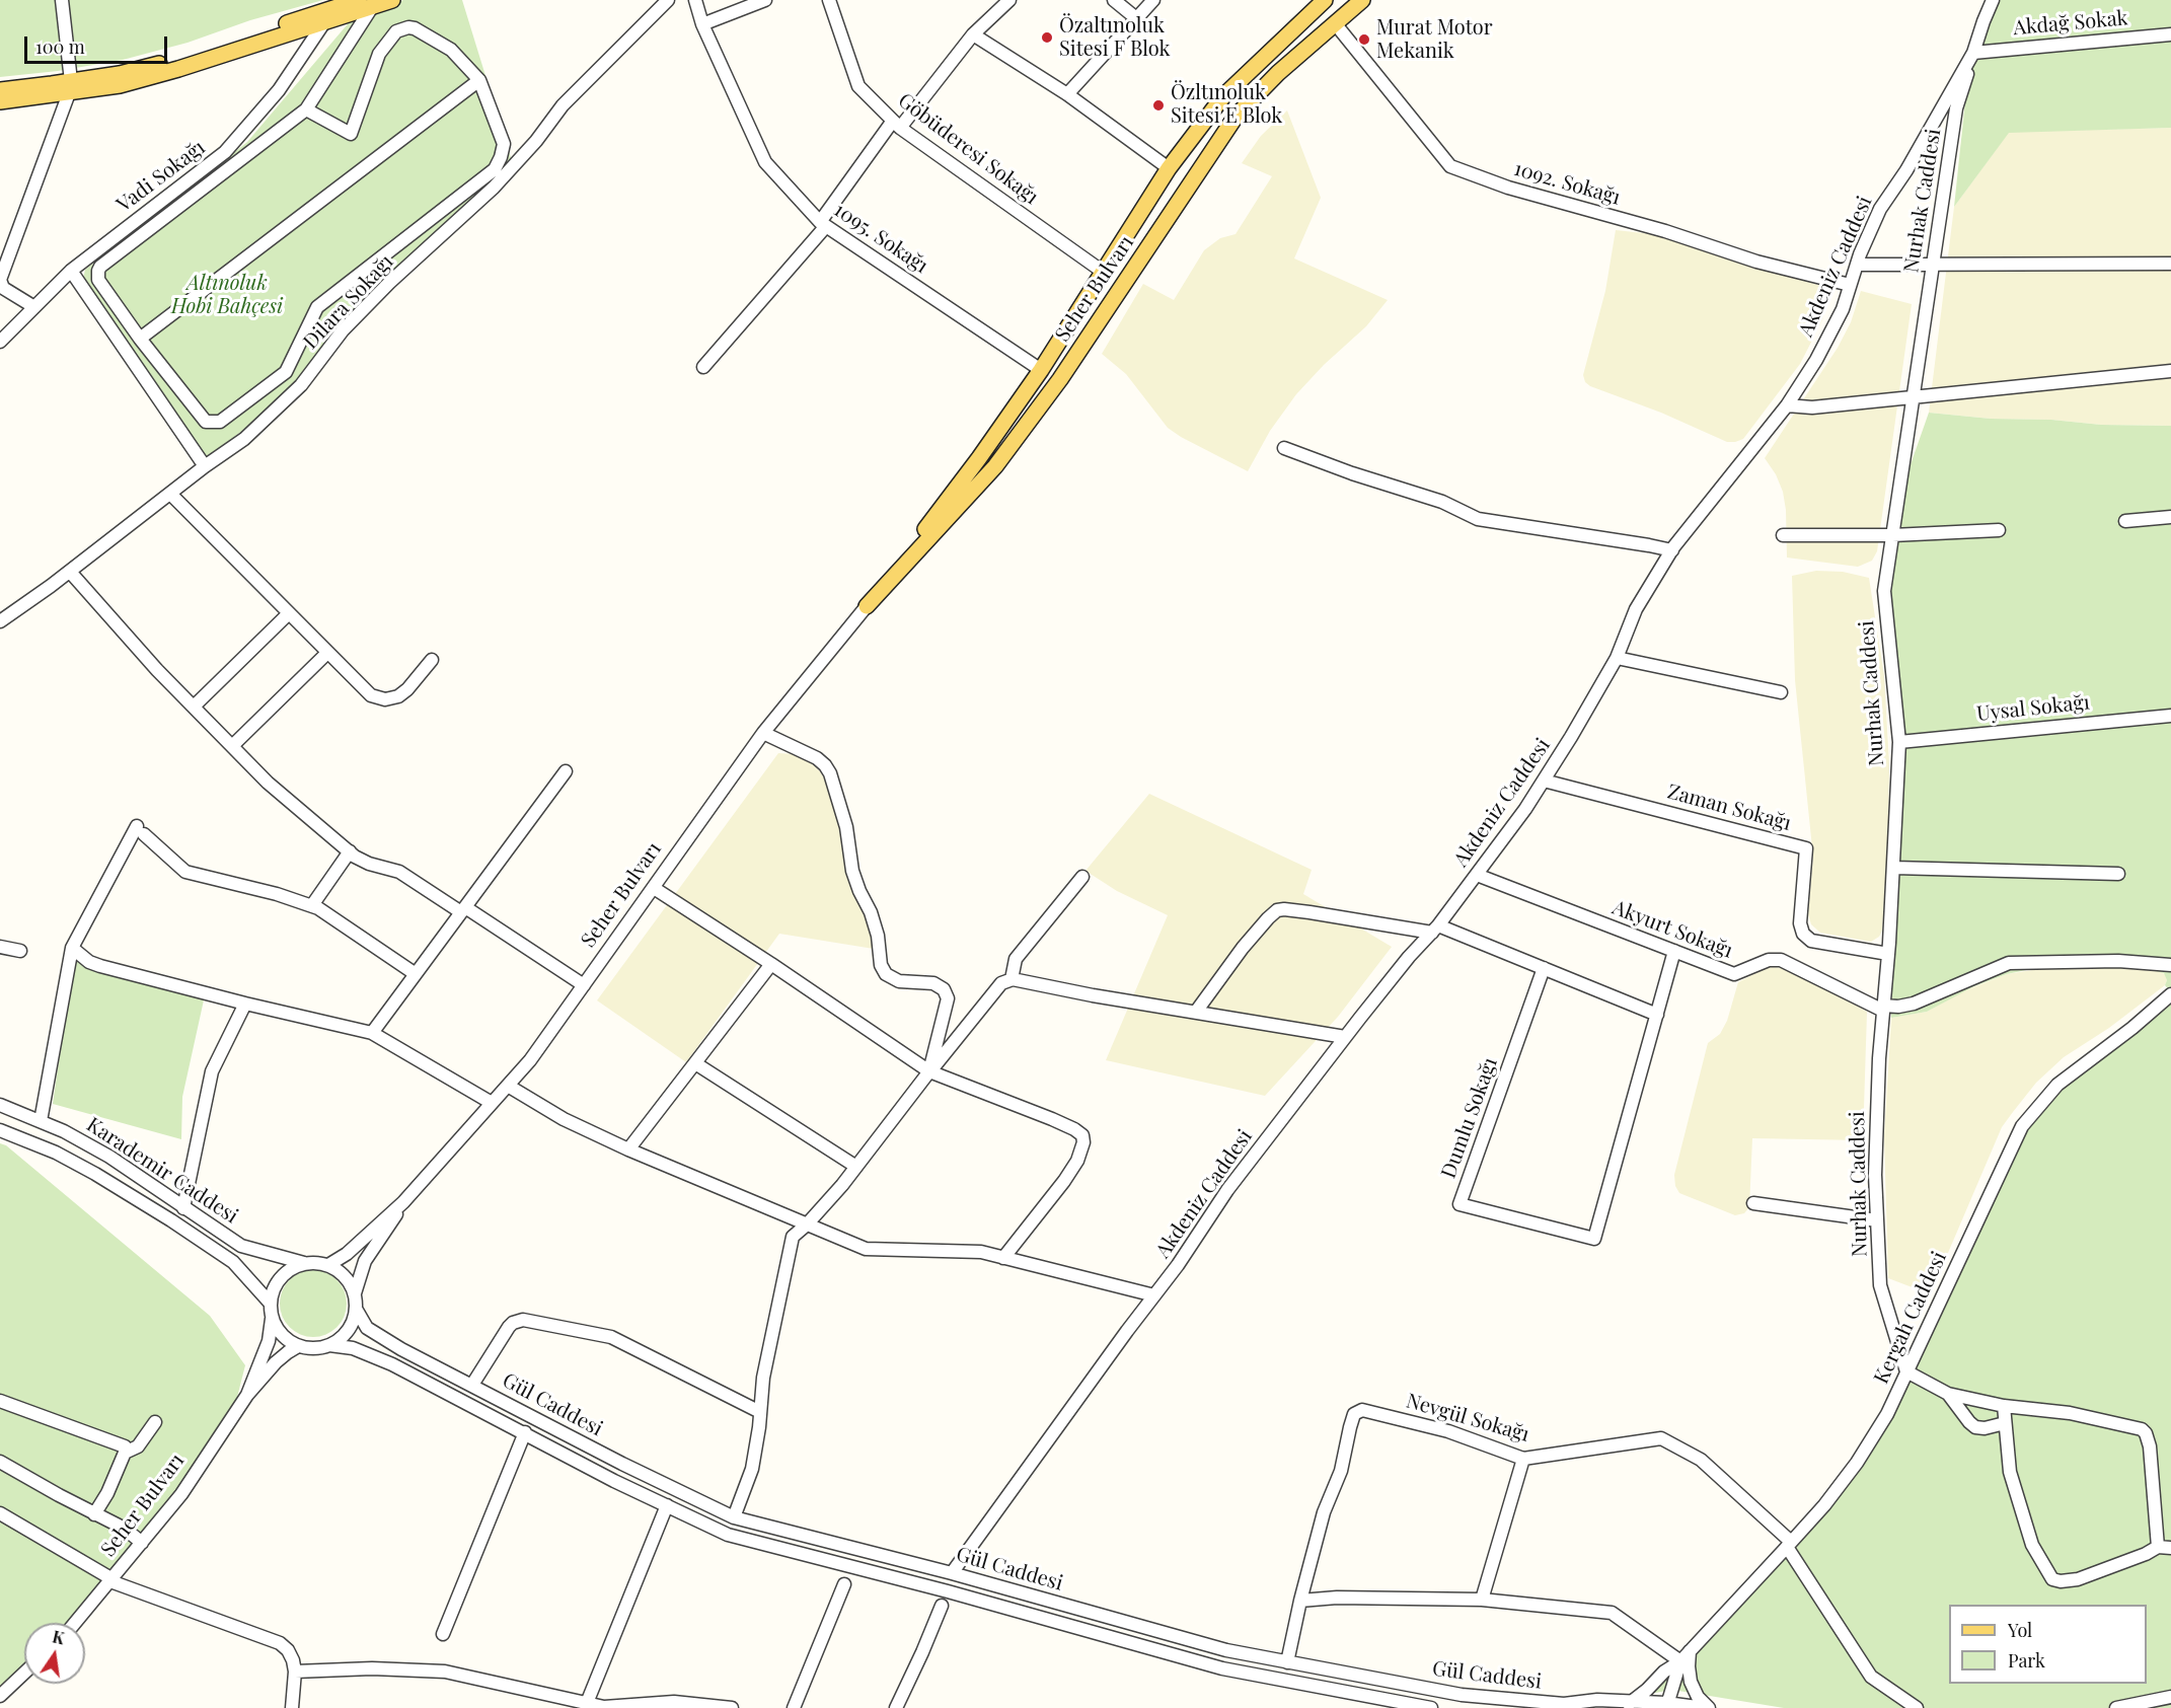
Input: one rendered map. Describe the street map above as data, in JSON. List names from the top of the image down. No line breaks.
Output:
{"streets":{"main road":["Seher Bulvarı"],"street":["Akdağ Sokak","Göbüderesi Sokağı","Vadi Sokağı","1092. Sokağı","Nurhak Caddesi","1095. Sokağı","Akdeniz Caddesi","Dilara Sokağı","Uysal Sokağı","Zaman Sokağı","Akyurt Sokağı","Dumlu Sokağı","Karademir Caddesi","Kergah Caddesi","Gül Caddesi","Nevgül Sokağı"]},"crossings":[["Akdağ Sokak","Nurhak Caddesi"],["Akdağ Sokak","Akdeniz Caddesi"],["Göbüderesi Sokağı","Seher Bulvarı"],["1092. Sokağı","Akdeniz Caddesi"],["1092. Sokağı","Seher Bulvarı"],["Nurhak Caddesi","Akdeniz Caddesi"],["Nurhak Caddesi","Uysal Sokağı"],["Nurhak Caddesi","Zaman Sokağı"],["Nurhak Caddesi","Akyurt Sokağı"],["Nurhak Caddesi","Kergah Caddesi"],["1095. Sokağı","Seher Bulvarı"],["Akdeniz Caddesi","Zaman Sokağı"],["Akdeniz Caddesi","Akyurt Sokağı"],["Akdeniz Caddesi","Gül Caddesi"],["Seher Bulvarı","Karademir Caddesi"],["Seher Bulvarı","Gül Caddesi"],["Akyurt Sokağı","Dumlu Sokağı"],["Karademir Caddesi","Gül Caddesi"],["Kergah Caddesi","Gül Caddesi"],["Kergah Caddesi","Nevgül Sokağı"],["Gül Caddesi","Nevgül Sokağı"]],"parks":["Altınoluk Hobi Bahçesi"],"places":["Özaltınoluk Sitesi F Blok","Murat Motor Mekanik","Özltınoluk Sitesi E Blok"],"legend":["Yol","Park"],"scale_bar":"100 m","north":"top"}
